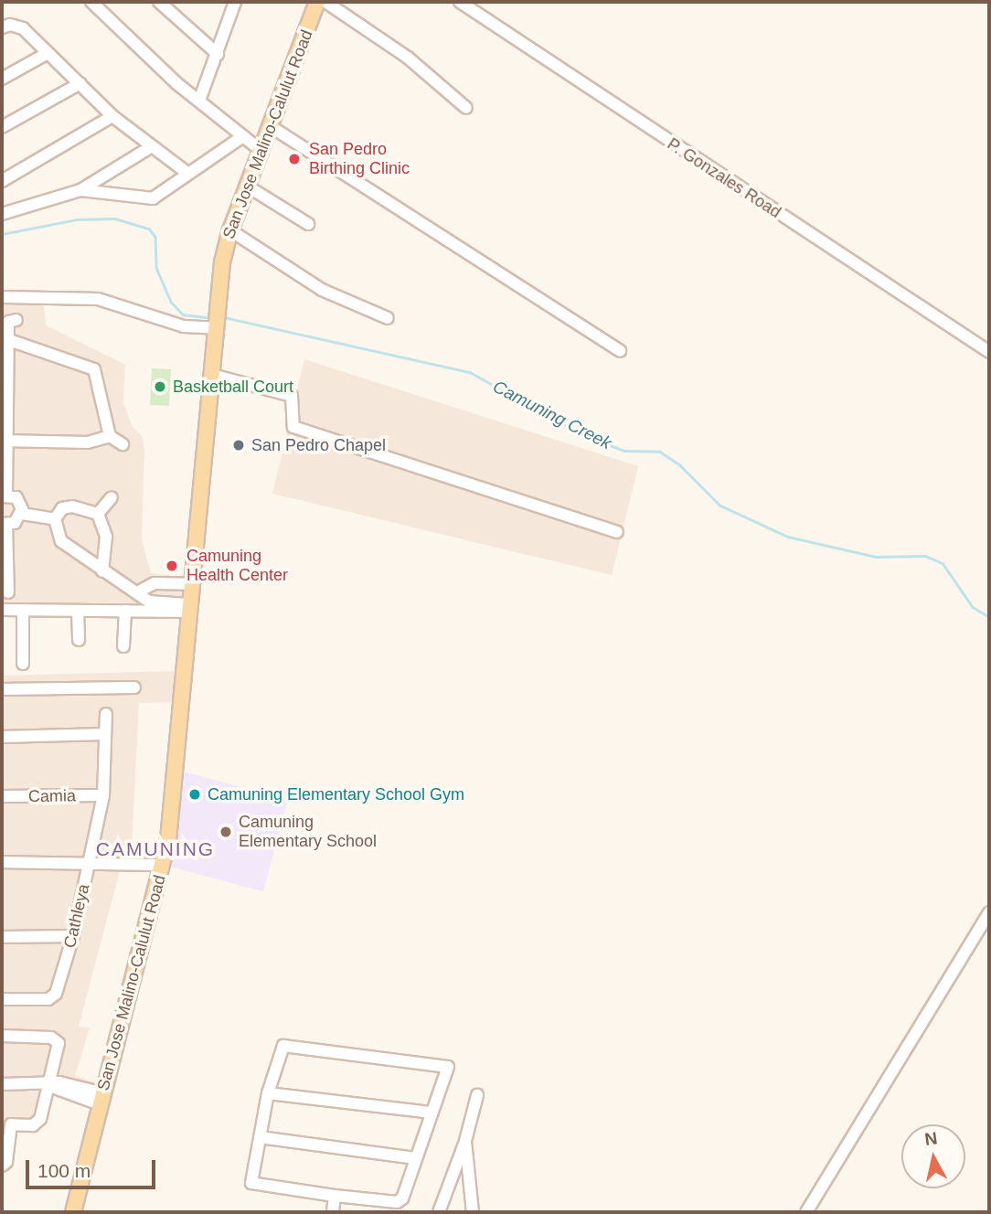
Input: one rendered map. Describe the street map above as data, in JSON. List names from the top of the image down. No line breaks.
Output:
{"streets":{"main road":["San Jose Malino-Calulut Road"],"street":["P. Gonzales Road","Camia","Cathleya"]},"crossings":[["Camia","Cathleya"]],"districts":["CAMUNING"],"water":["Camuning Creek"],"places":["San Pedro Birthing Clinic","Basketball Court","San Pedro Chapel","Camuning Health Center","Camuning Elementary School Gym","Camuning Elementary School"],"scale_bar":"100 m","north":"top"}
